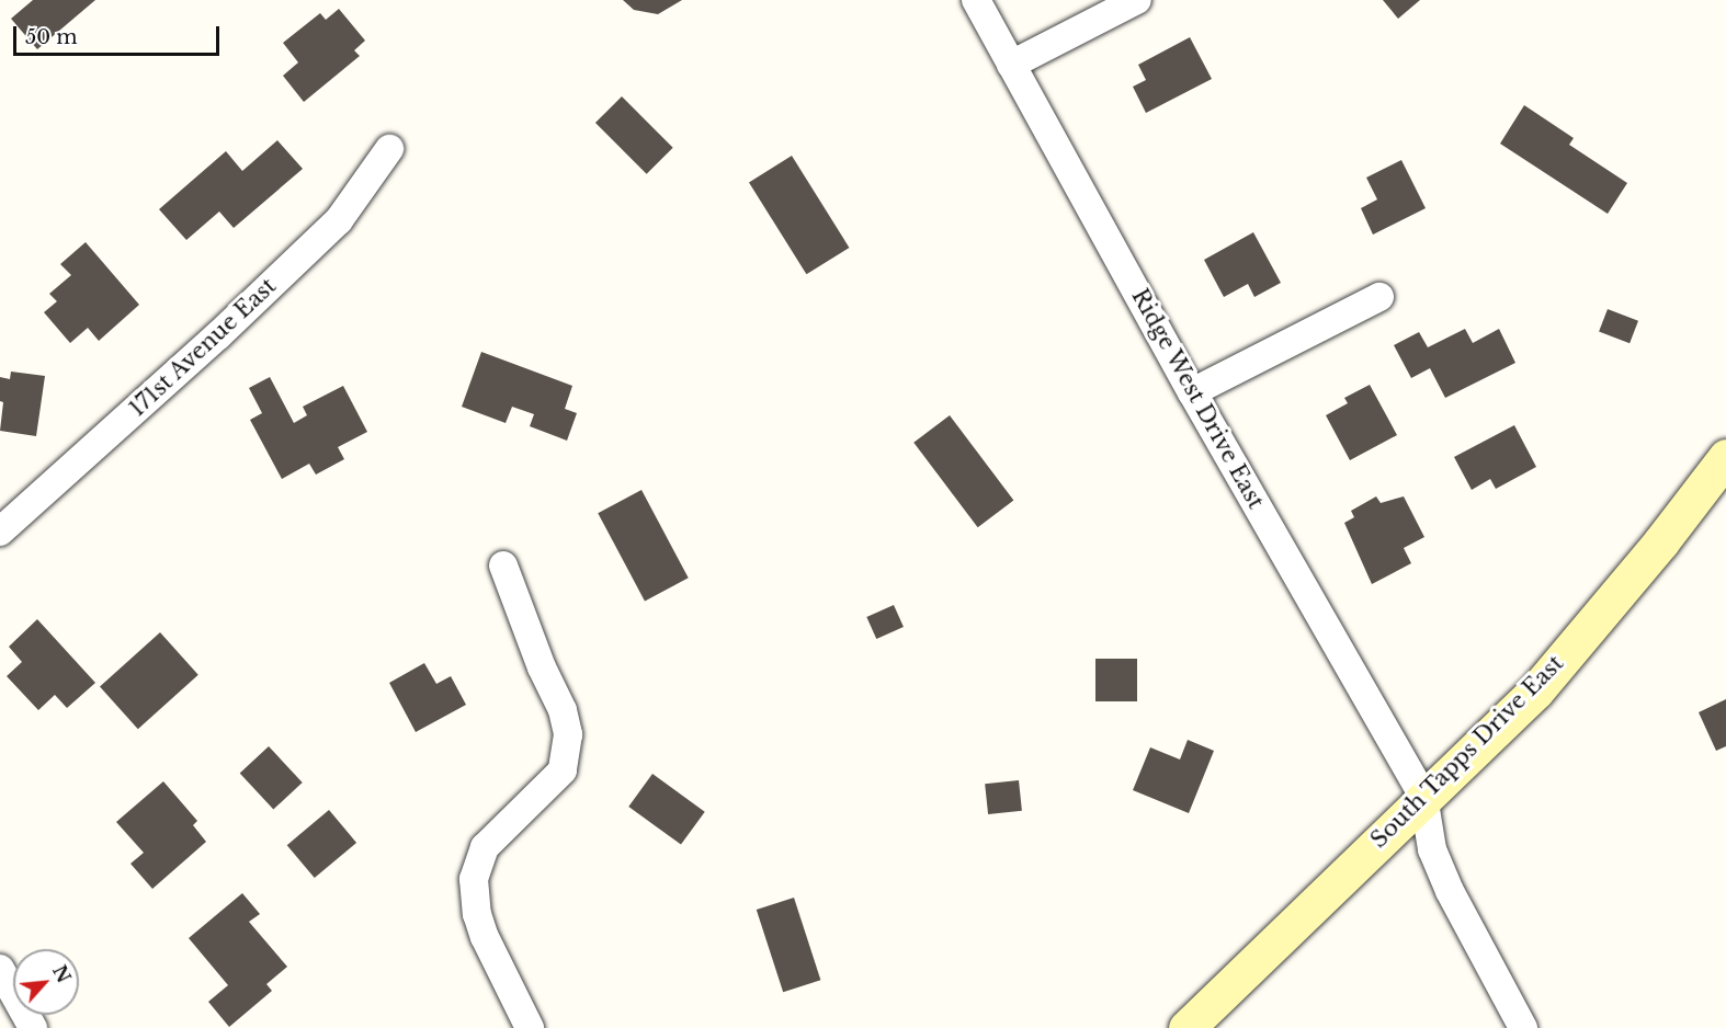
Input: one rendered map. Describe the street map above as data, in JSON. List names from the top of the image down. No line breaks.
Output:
{"streets":{"street":["171st Avenue East","Ridge West Drive East","South Tapps Drive East"]},"crossings":[["Ridge West Drive East","South Tapps Drive East"]],"scale_bar":"50 m","north":"top right"}
